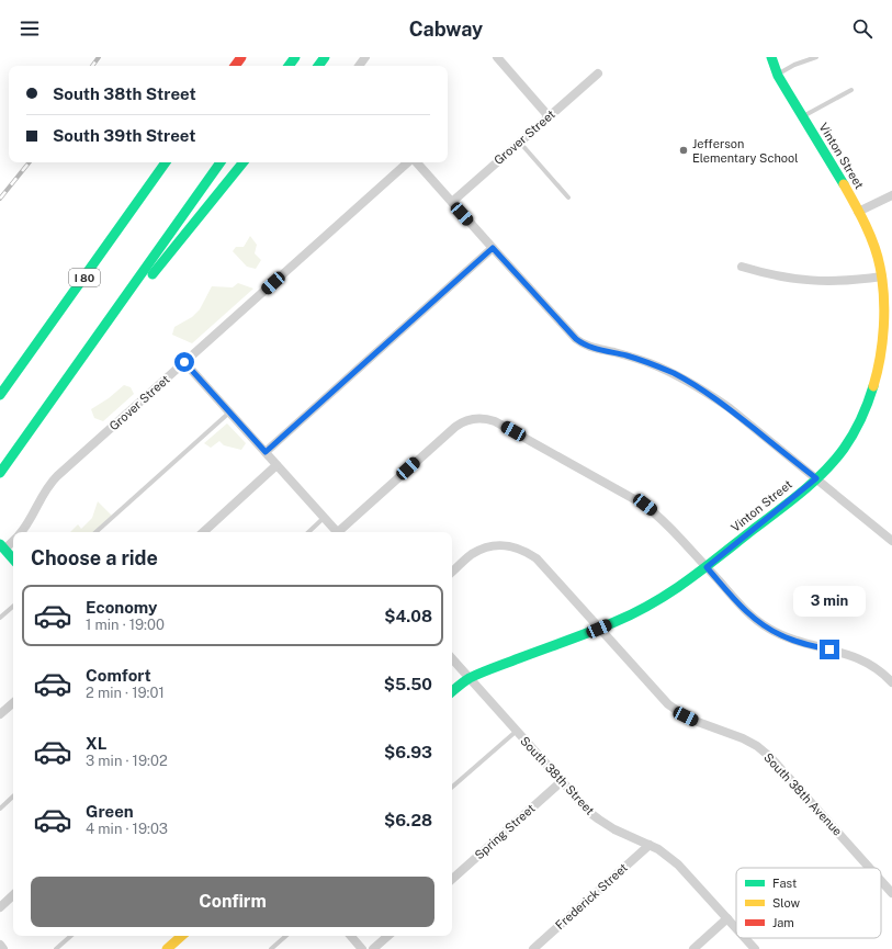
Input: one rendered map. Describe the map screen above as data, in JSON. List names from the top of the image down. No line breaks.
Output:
{"streets":{"main road":["Vinton Street","I 80"],"street":["Grover Street","South 38th Street","South 38th Avenue","Spring Street","Frederick Street"]},"crossings":[["Vinton Street","South 38th Street"],["Vinton Street","South 38th Avenue"],["South 38th Street","Spring Street"],["South 38th Street","Frederick Street"]],"places":["Jefferson Elementary School"],"legend":["Fast","Slow","Jam"],"page":{"header":"Cabway","banner":["South 38th Street","South 39th Street"],"heading":"Choose a ride","list":[{"name":"Economy","note":"1 min · 19:00","value":"$4.08"},{"name":"Comfort","note":"2 min · 19:01","value":"$5.50"},{"name":"XL","note":"3 min · 19:02","value":"$6.93"},{"name":"Green","note":"4 min · 19:03","value":"$6.28"}],"bubble":"3 min","buttons":"Confirm"}}
